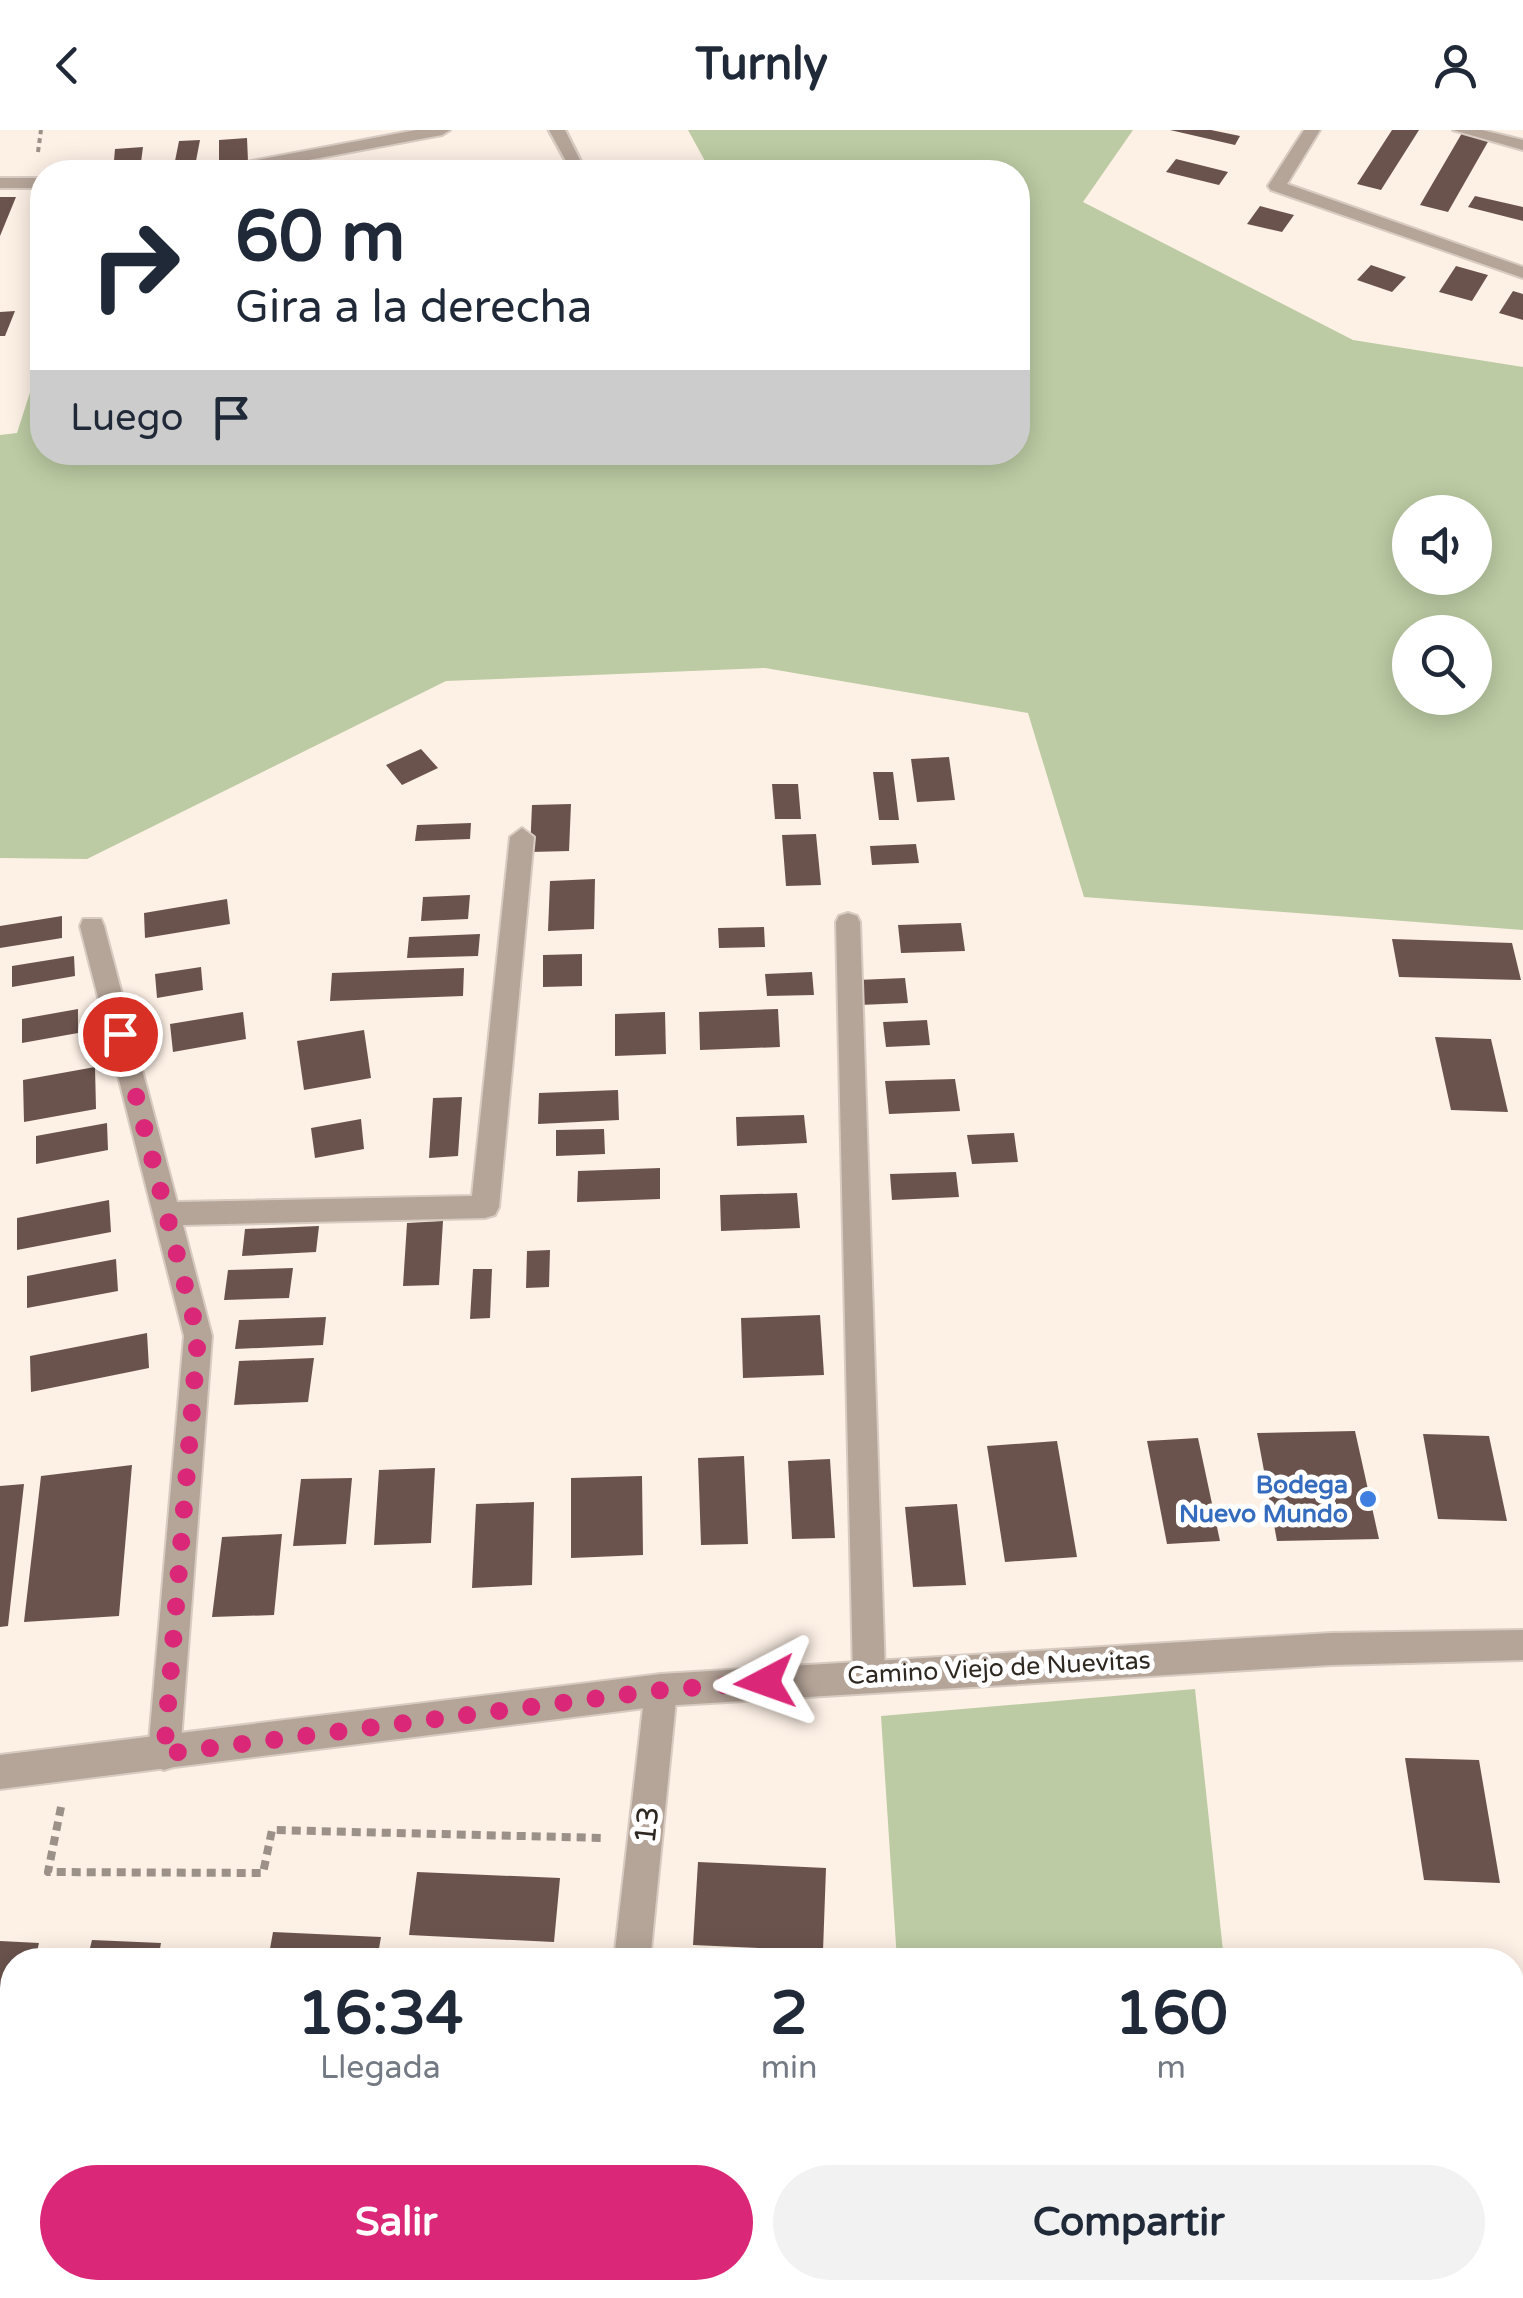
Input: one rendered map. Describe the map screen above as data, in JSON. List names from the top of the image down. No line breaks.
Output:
{"streets":{"street":["Camino Viejo de Nuevitas","13"]},"crossings":[["Camino Viejo de Nuevitas","13"]],"places":["Bodega Nuevo Mundo"],"page":{"header":"Turnly","turn":["60 m","Gira a la derecha"],"then":"Luego","eta":["16:34","Llegada","2","min","160","m"],"buttons":["Salir","Compartir"]}}
